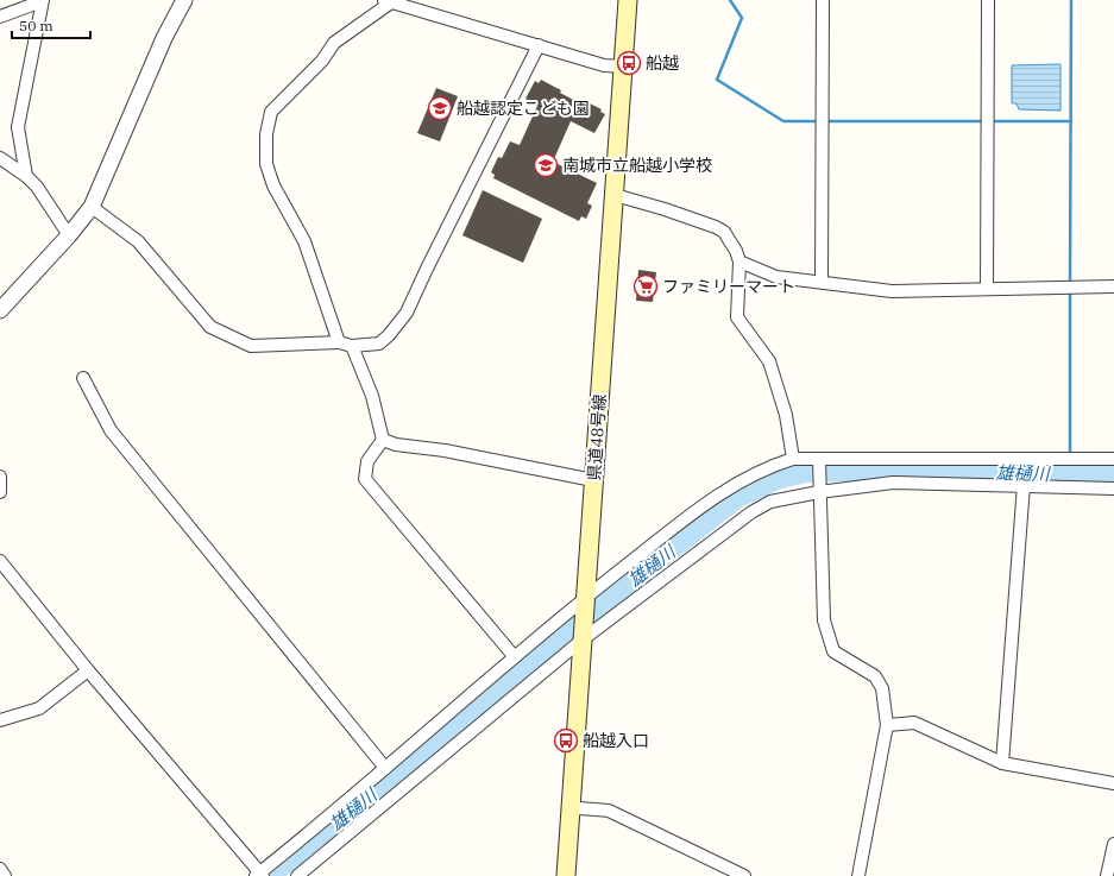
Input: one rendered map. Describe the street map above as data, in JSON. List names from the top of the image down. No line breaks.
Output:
{"streets":{"main road":["県道48号線"]},"water":["雄樋川"],"places":{"bus stop":["船越","船越入口"],"school or university":["船越認定こども園","南城市立船越小学校"],"supermarket":["ファミリーマート"]},"scale_bar":"50 m"}
